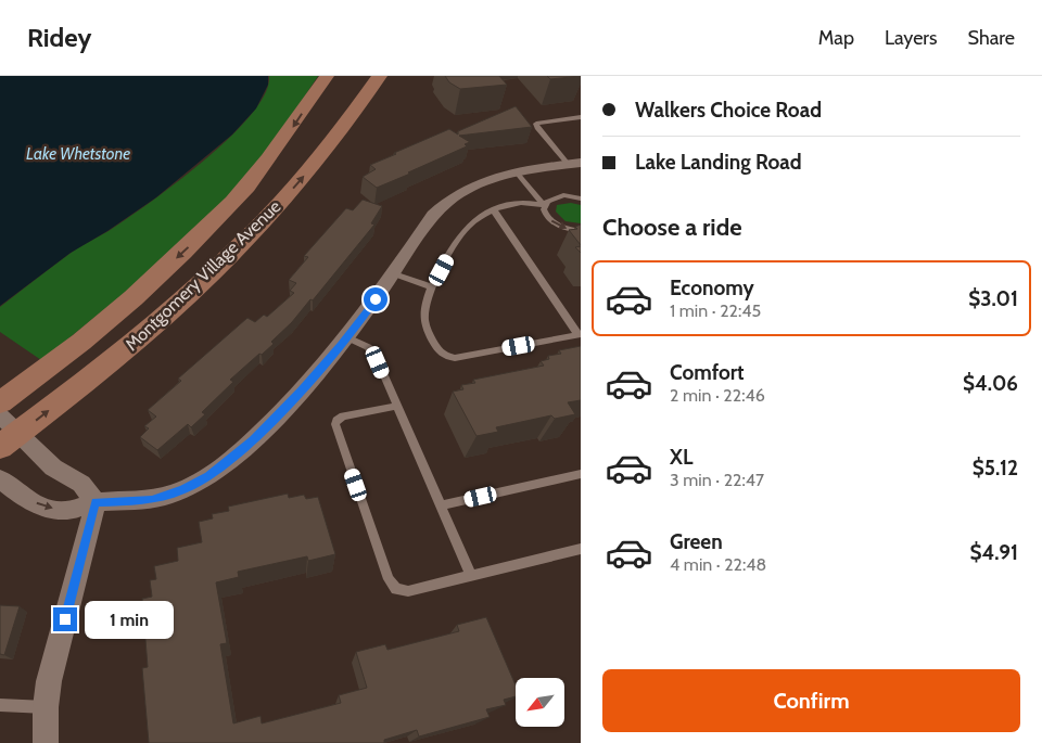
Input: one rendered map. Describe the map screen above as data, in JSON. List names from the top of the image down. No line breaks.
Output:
{"streets":{"main road":["Montgomery Village Avenue"]},"water":["Lake Whetstone"],"north":"bottom left","page":{"header":"Ridey","nav":["Map","Layers","Share"],"banner":["Walkers Choice Road","Lake Landing Road"],"heading":"Choose a ride","list":[{"name":"Economy","note":"1 min · 22:45","value":"$3.01"},{"name":"Comfort","note":"2 min · 22:46","value":"$4.06"},{"name":"XL","note":"3 min · 22:47","value":"$5.12"},{"name":"Green","note":"4 min · 22:48","value":"$4.91"}],"bubble":"1 min","buttons":"Confirm"}}
